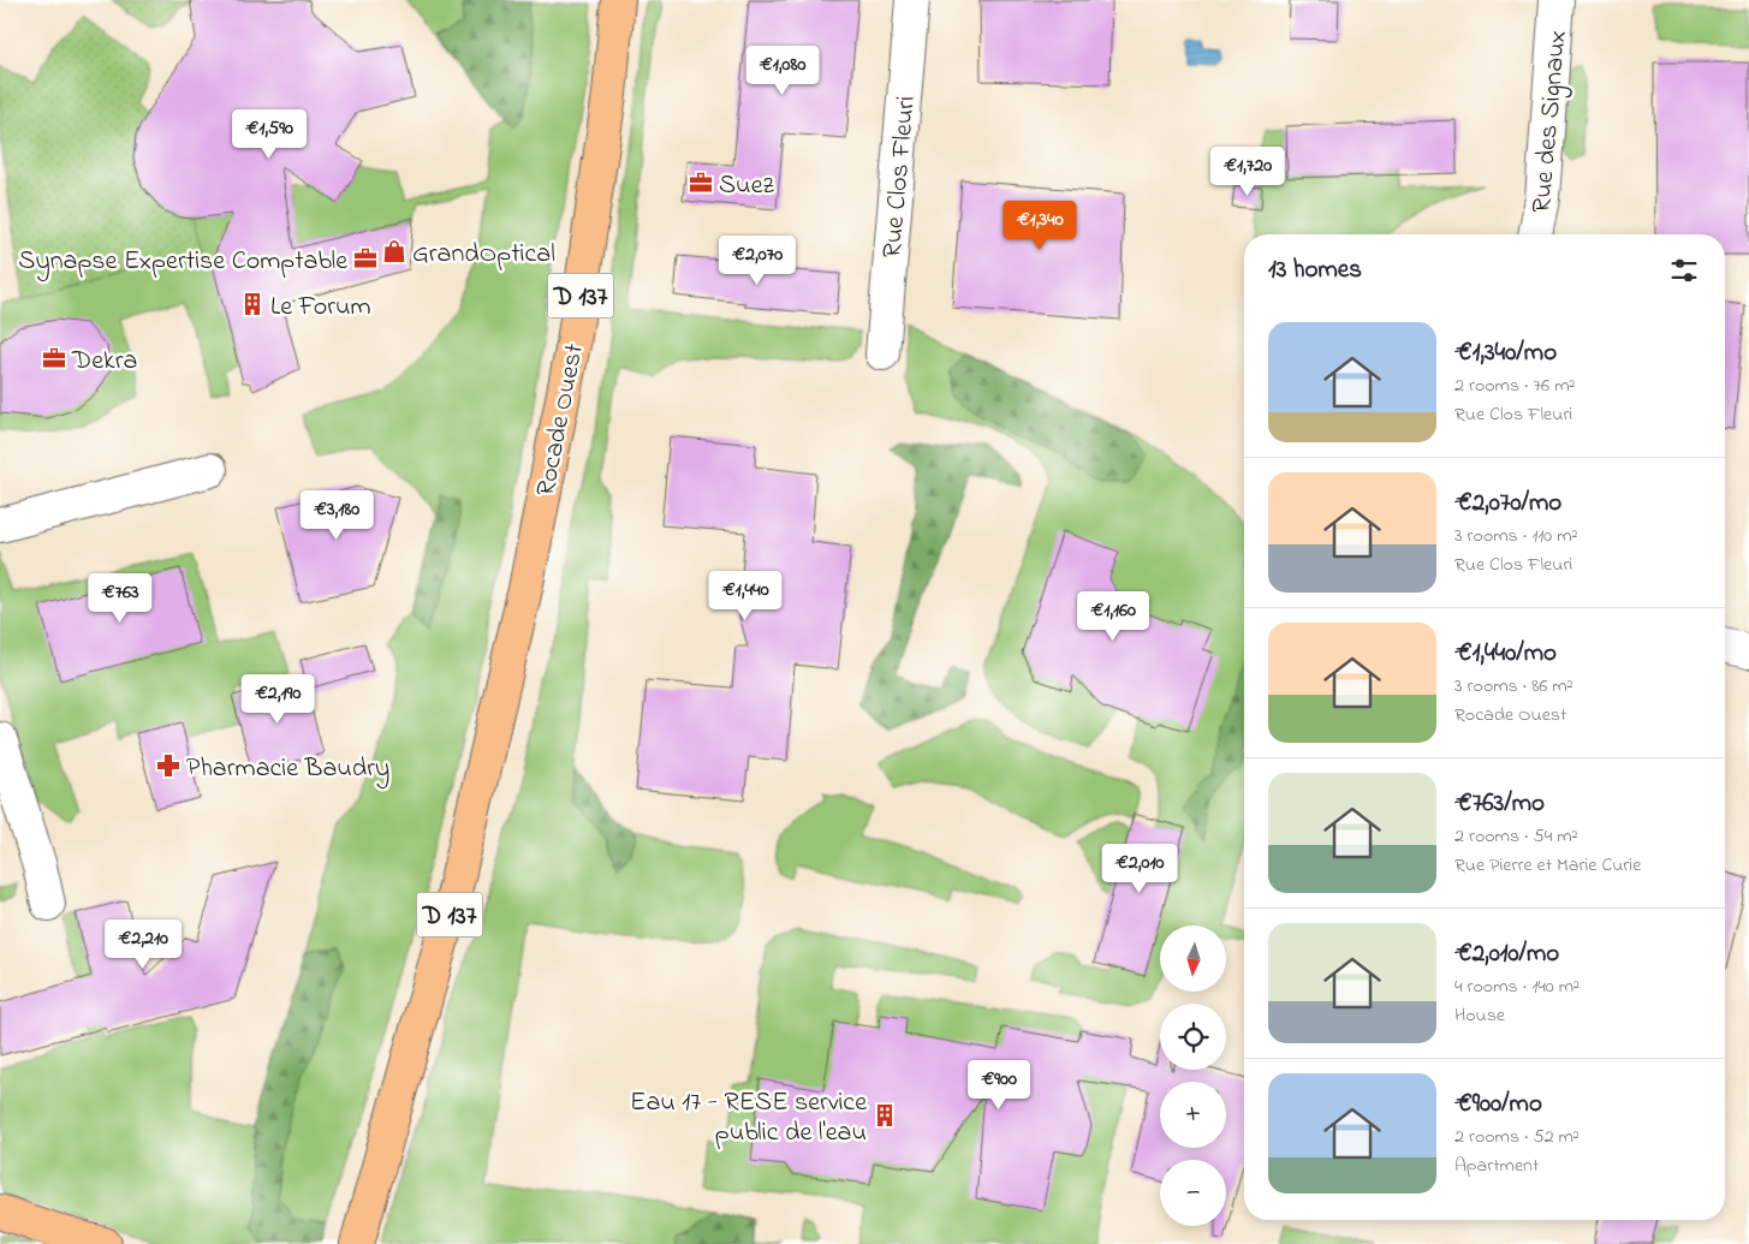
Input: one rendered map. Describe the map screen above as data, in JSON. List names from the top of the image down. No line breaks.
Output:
{"streets":{"main road":["D 137","Rocade Ouest"],"street":["Rue des Signaux","Rue Clos Fleuri"]},"places":{"office":["Suez","Synapse Expertise Comptable","Dekra"],"shop":["GrandOptical"],"building":["Le Forum","Eau 17 - RESE service public de l'eau"],"pharmacy":["Pharmacie Baudry"]},"north":"bottom","page":{"price":["€1,080","€1,590","€1,720","€1,340","€2,070","€3,180","€1,440","€763","€1,160","€2,190","€2,010","€2,210","€900"],"heading":"13 homes","list":[{"name":"€1,340/mo","note":"2 rooms · 76 m² · Rue Clos Fleuri"},{"name":"€2,070/mo","note":"3 rooms · 110 m² · Rue Clos Fleuri"},{"name":"€1,440/mo","note":"3 rooms · 86 m² · Rocade Ouest"},{"name":"€763/mo","note":"2 rooms · 54 m² · Rue Pierre et Marie Curie"},{"name":"€2,010/mo","note":"4 rooms · 140 m² · House"},{"name":"€900/mo","note":"2 rooms · 52 m² · Apartment"}],"map_buttons":["+","−"]}}
